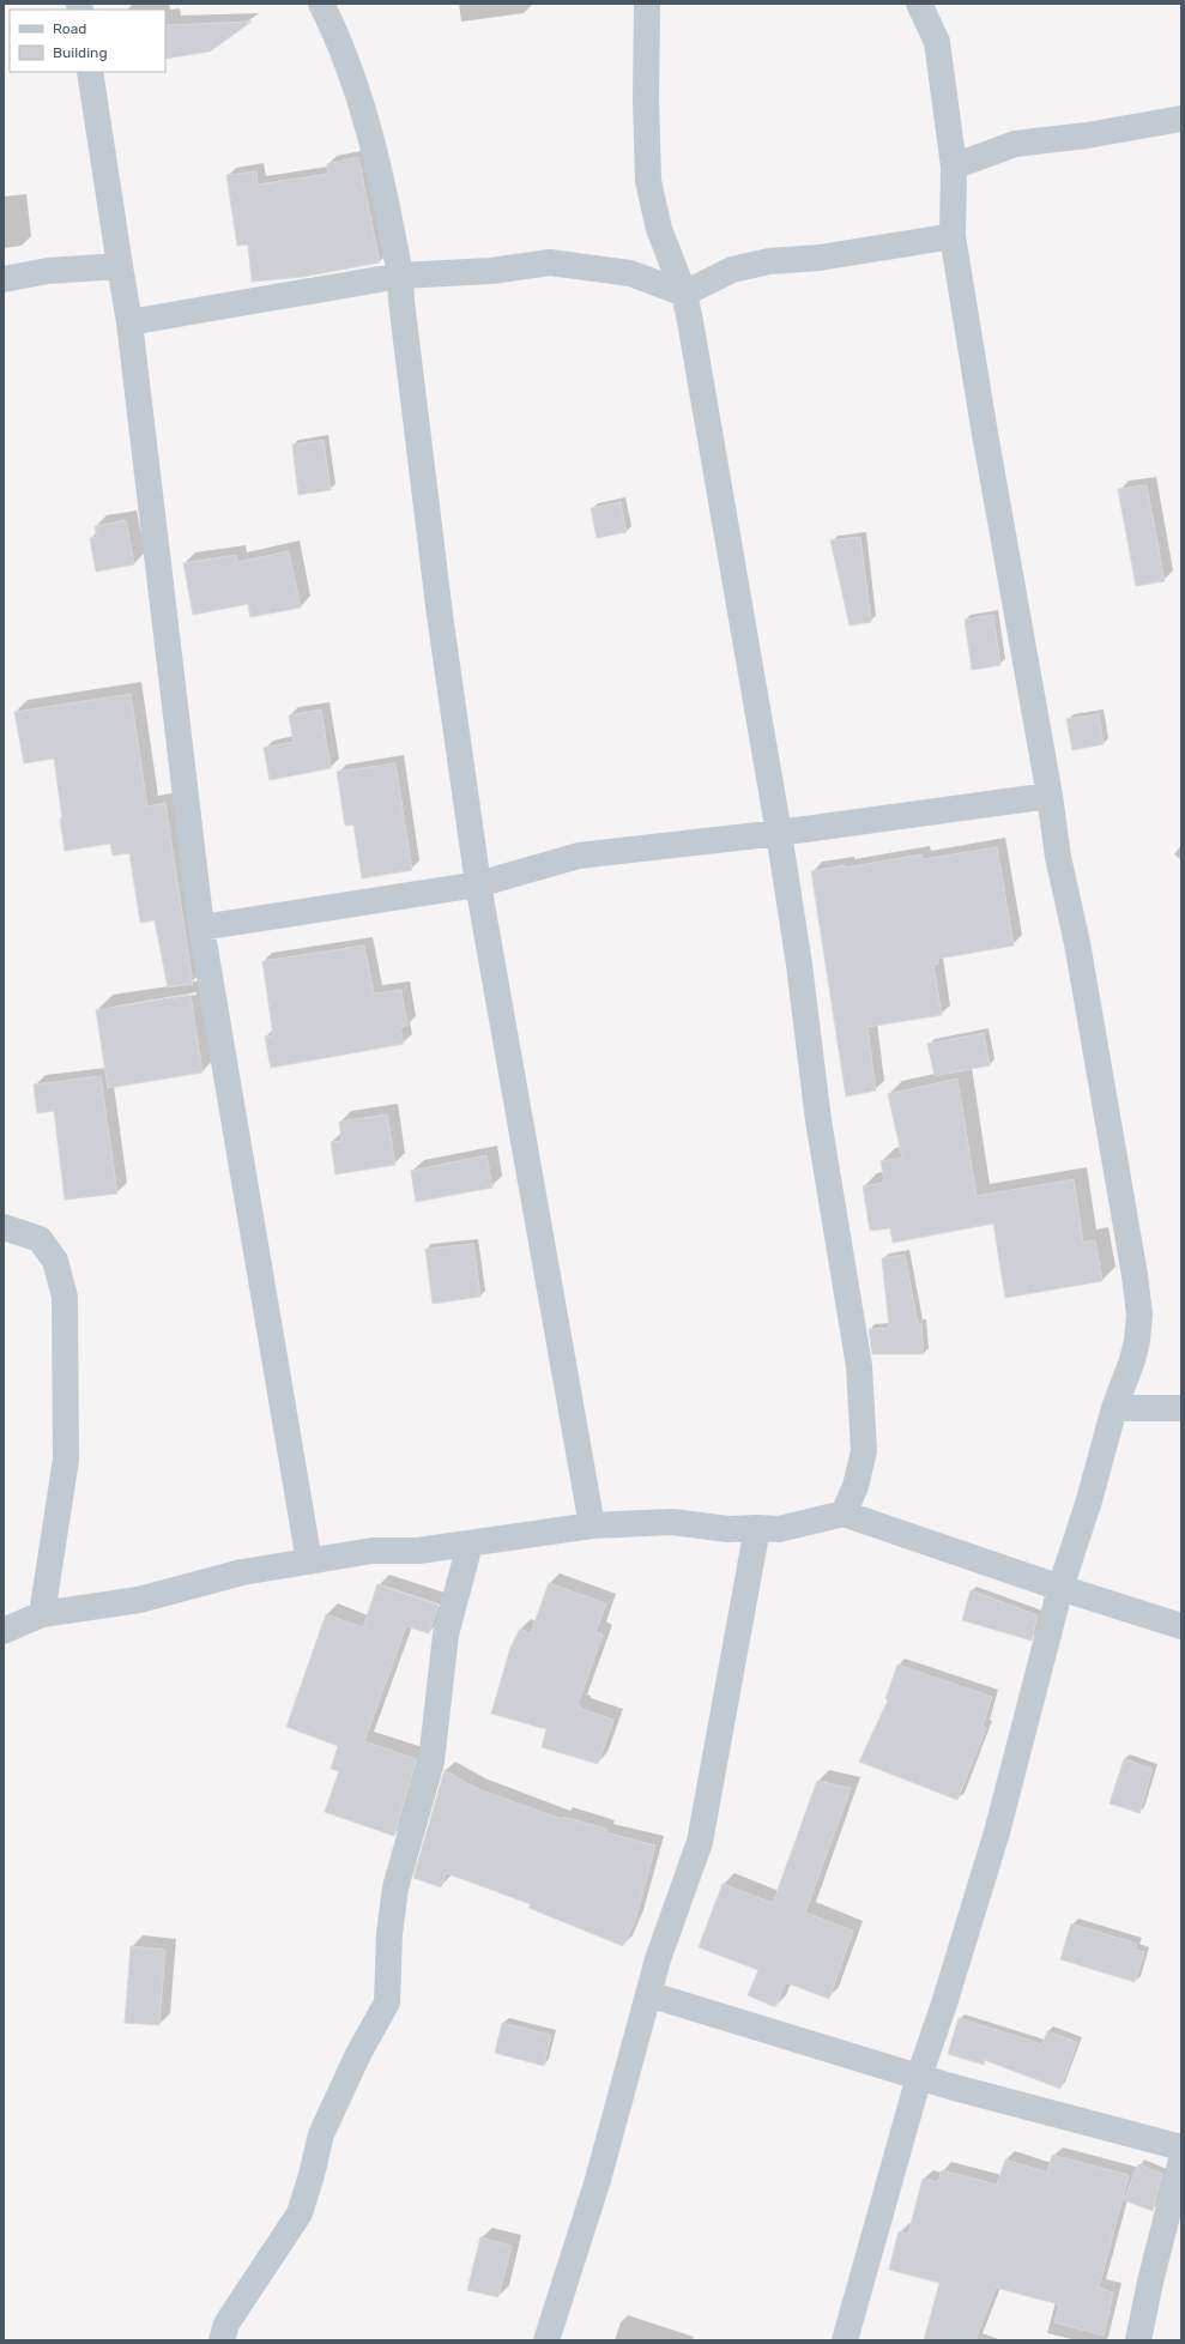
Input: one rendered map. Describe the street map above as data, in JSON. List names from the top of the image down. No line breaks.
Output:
{"legend":["Road","Building"]}
